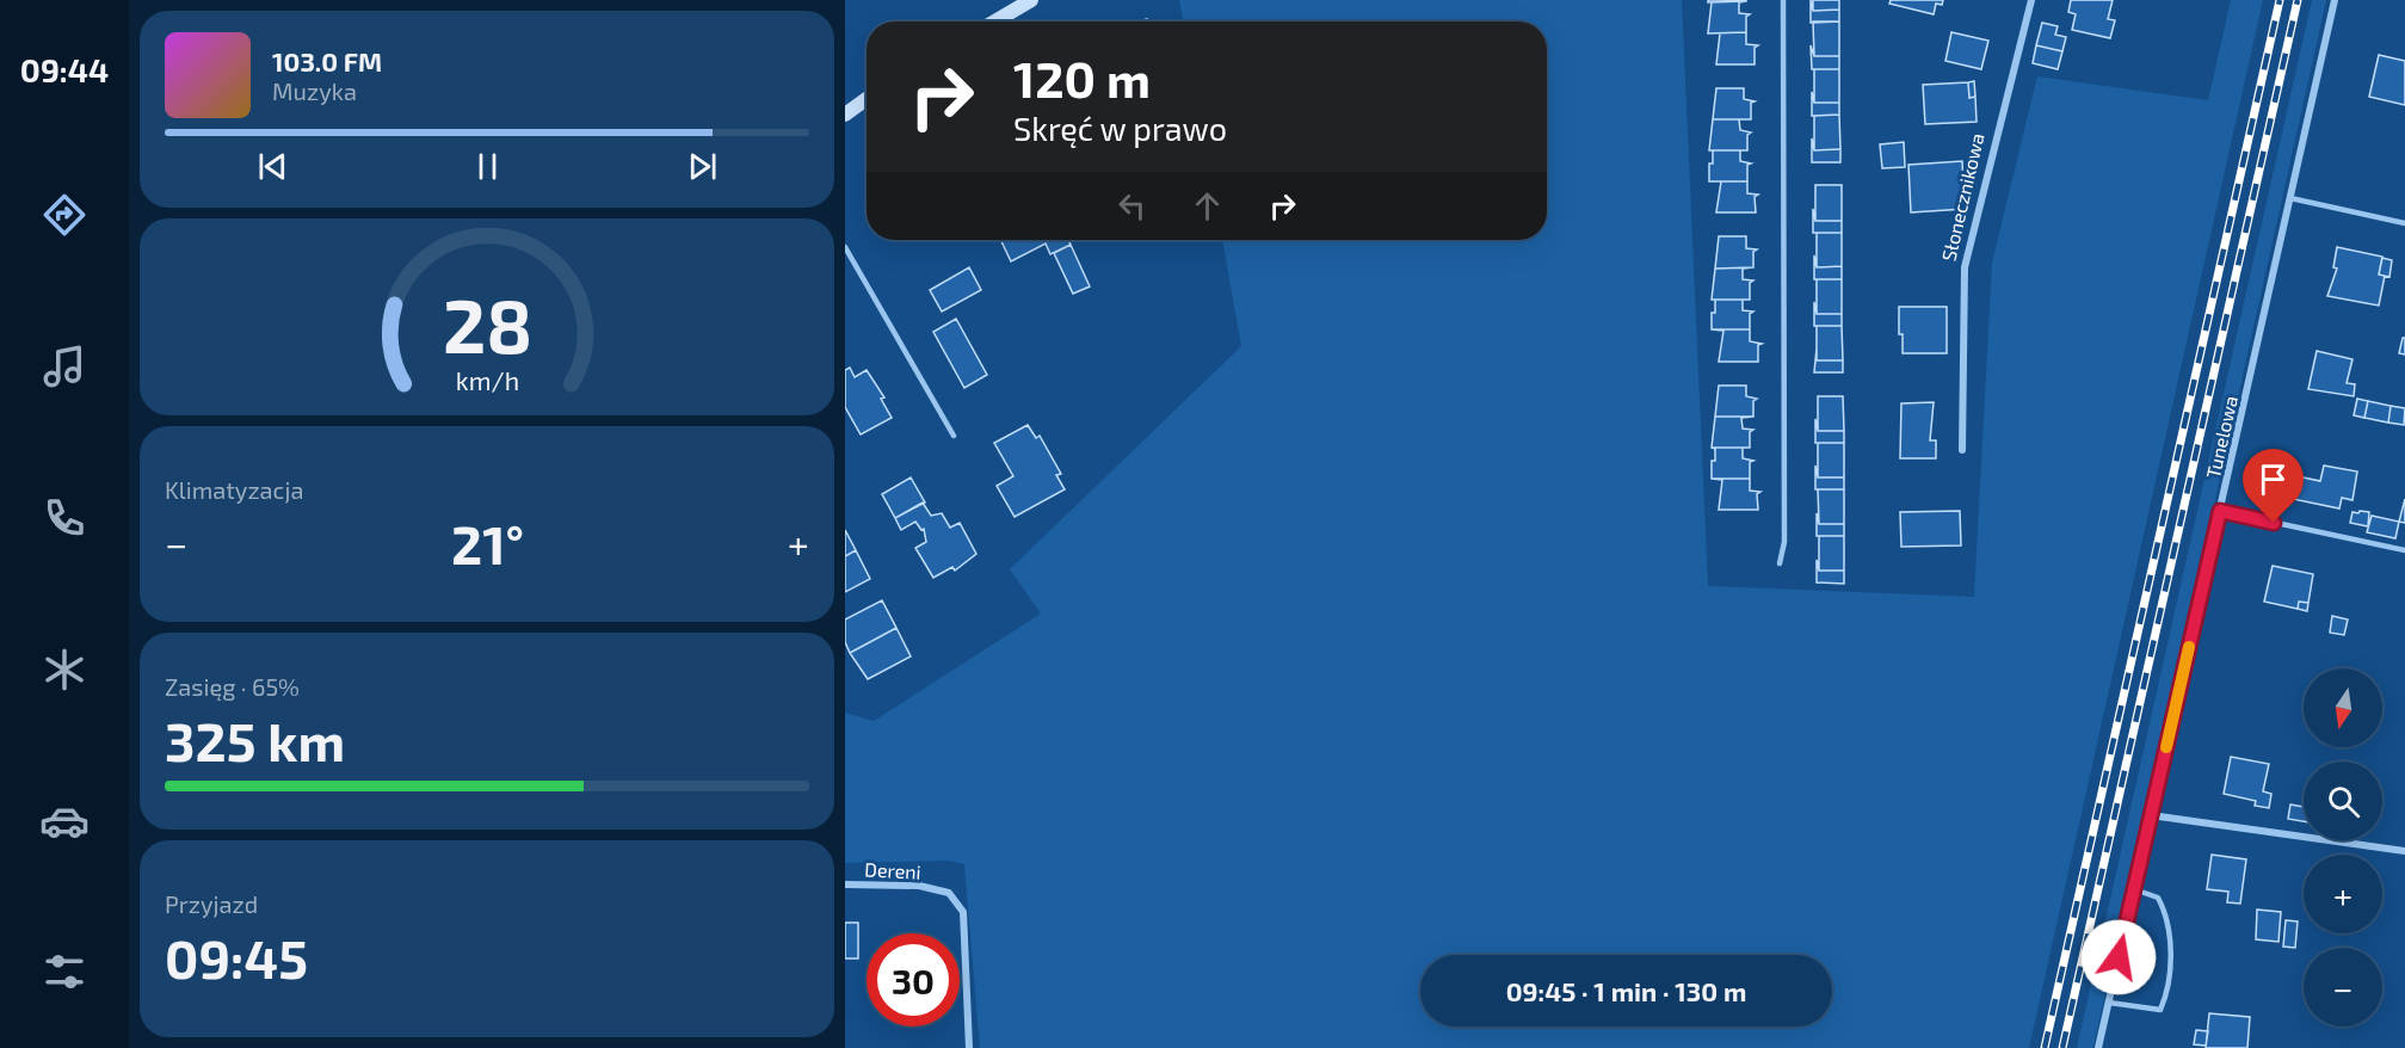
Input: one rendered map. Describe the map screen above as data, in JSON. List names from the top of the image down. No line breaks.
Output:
{"streets":{"street":["Słonecznikowa","Tunelowa","Dereni"]},"north":"bottom","page":{"tabs":"09:44","turn":["120 m","Skręć w prawo"],"song":["103.0 FM","Muzyka"],"tile":["Klimatyzacja",["Zasięg · 65%","325 km"],["Przyjazd","09:45"]],"heat":["−","21°","+"],"map_buttons":["+","−"],"limit":"30","trip":"09:45 · 1 min · 130 m","gauge":["28","km/h"]}}
